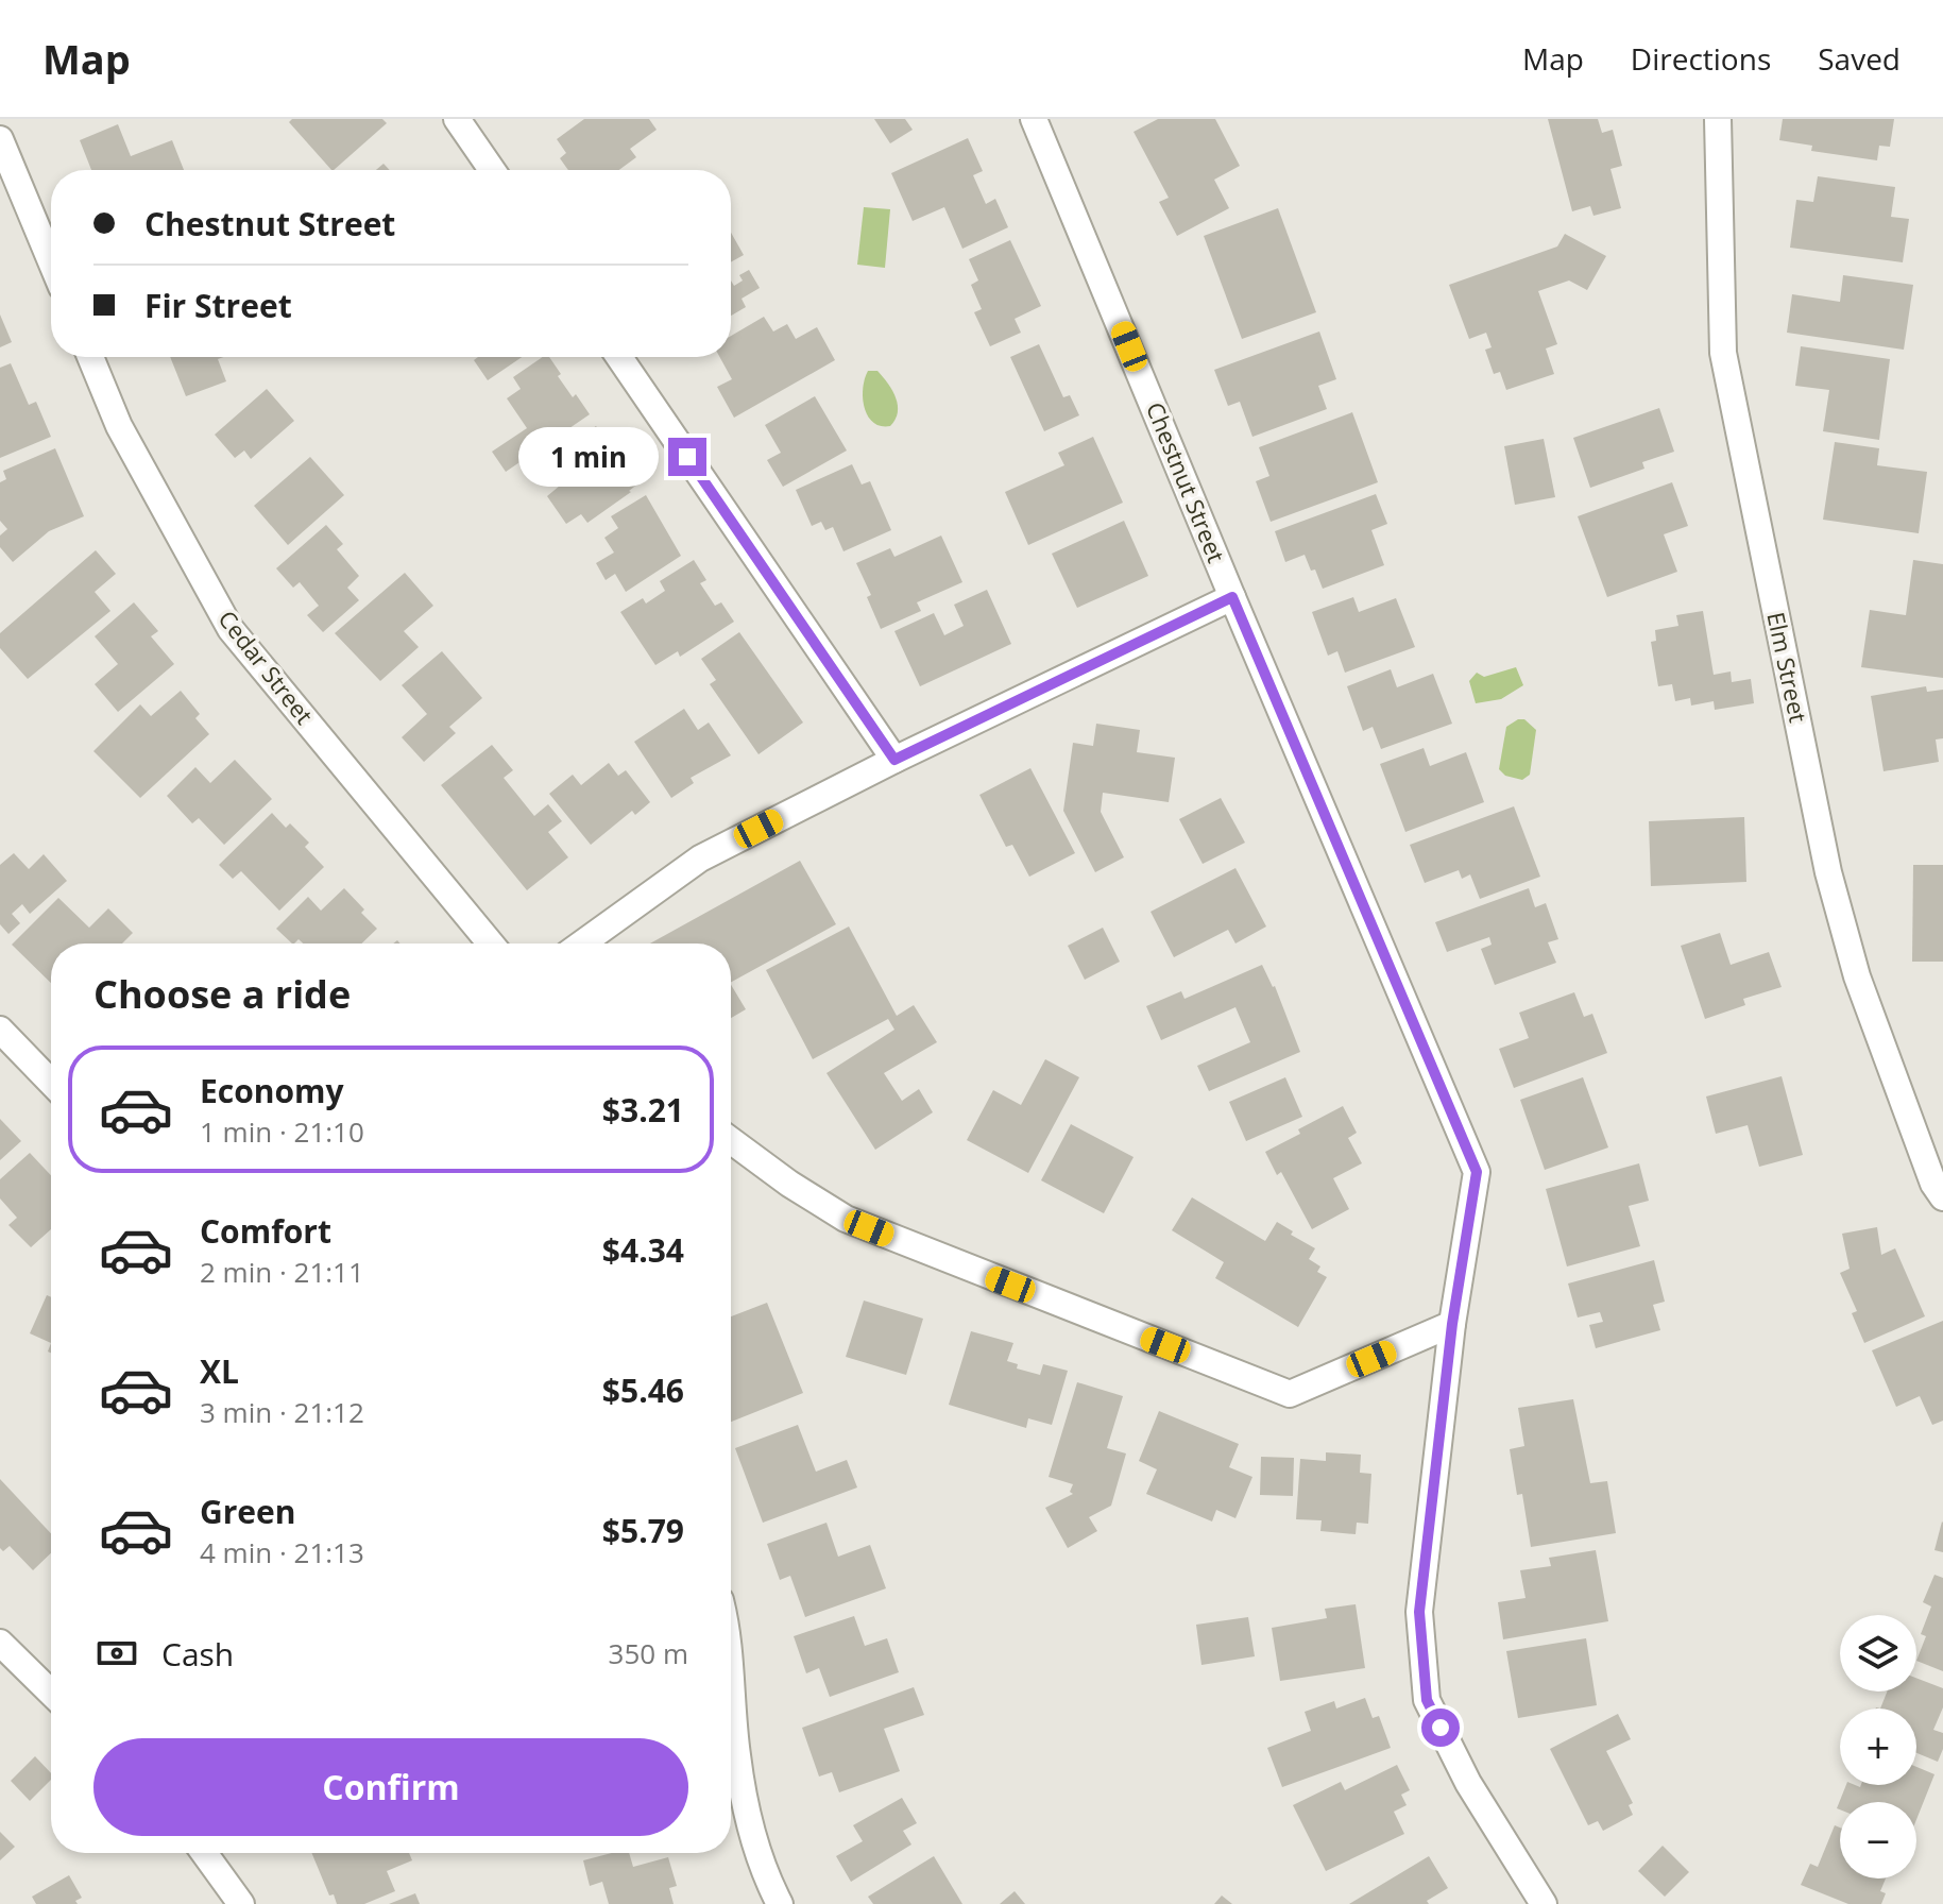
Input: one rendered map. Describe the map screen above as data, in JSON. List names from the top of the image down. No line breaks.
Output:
{"streets":{"street":["Chestnut Street","Cedar Street","Elm Street"]},"page":{"header":"Map","nav":["Map","Directions","Saved"],"banner":["Chestnut Street","Fir Street"],"bubble":"1 min","heading":"Choose a ride","list":[{"name":"Economy","note":"1 min · 21:10","value":"$3.21"},{"name":"Comfort","note":"2 min · 21:11","value":"$4.34"},{"name":"XL","note":"3 min · 21:12","value":"$5.46"},{"name":"Green","note":"4 min · 21:13","value":"$5.79"}],"pay":["Cash","350 m"],"map_buttons":["+","−"],"buttons":"Confirm"}}
